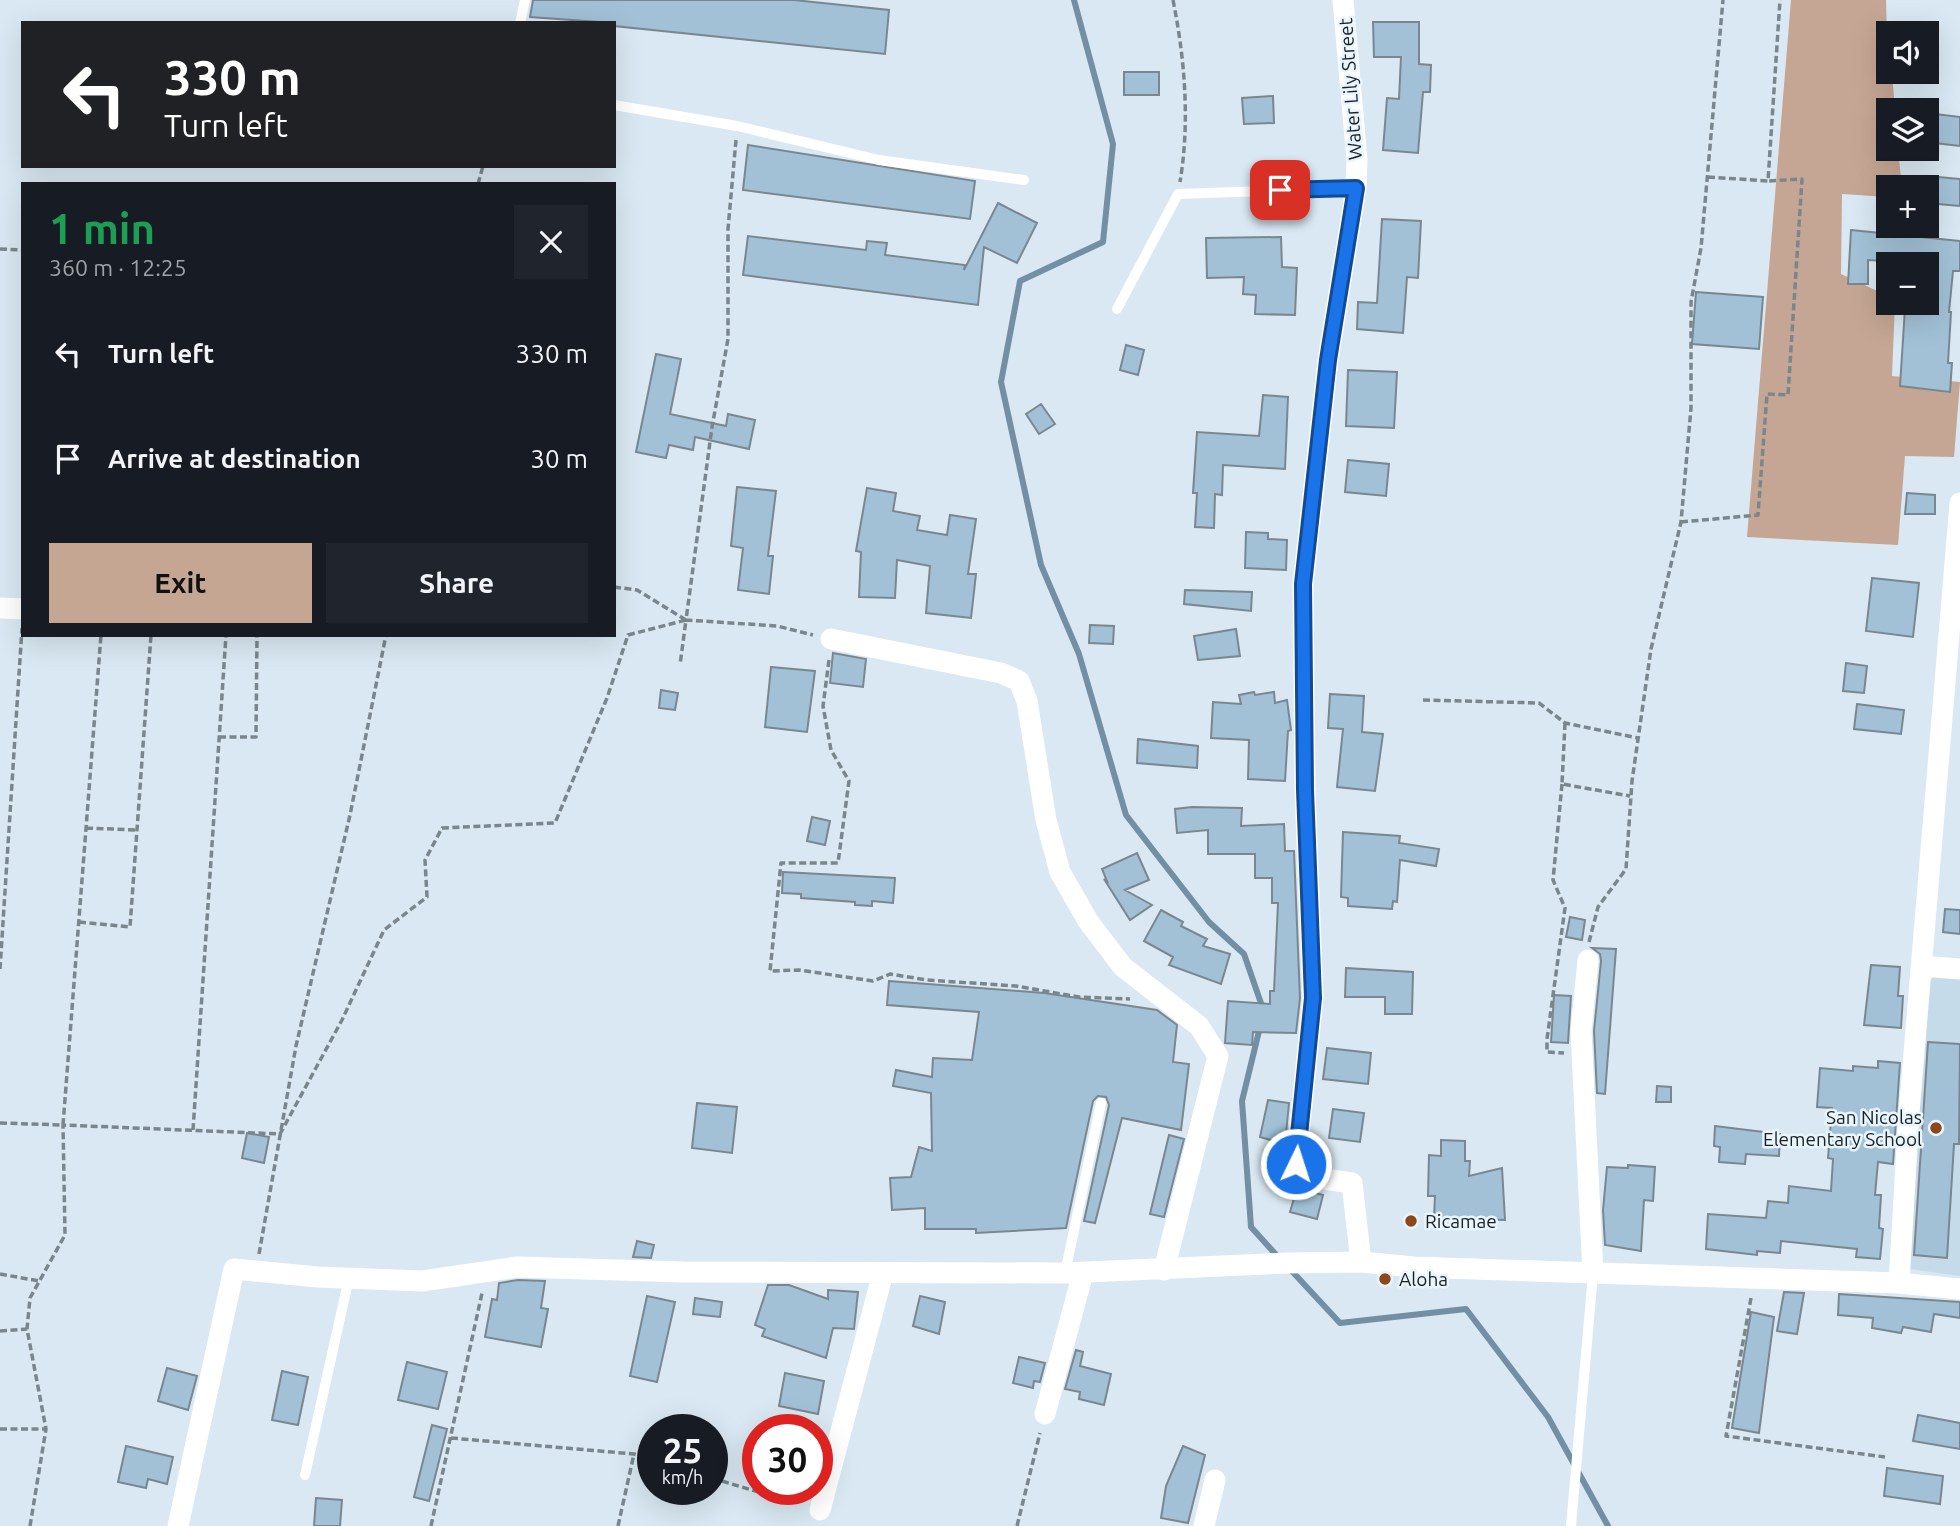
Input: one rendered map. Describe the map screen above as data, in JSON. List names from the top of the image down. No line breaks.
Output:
{"streets":{"street":["Water Lily Street"]},"places":["San Nicolas Elementary School","Ricamae","Aloha"],"page":{"map_buttons":["+","−"],"turn":["330 m","Turn left"],"heading":["1 min","360 m · 12:25"],"list":[{"name":"Turn left","value":"330 m"},{"name":"Arrive at destination","value":"30 m"}],"buttons":["Exit","Share"],"speed":"25 km/h","limit":"30"}}
